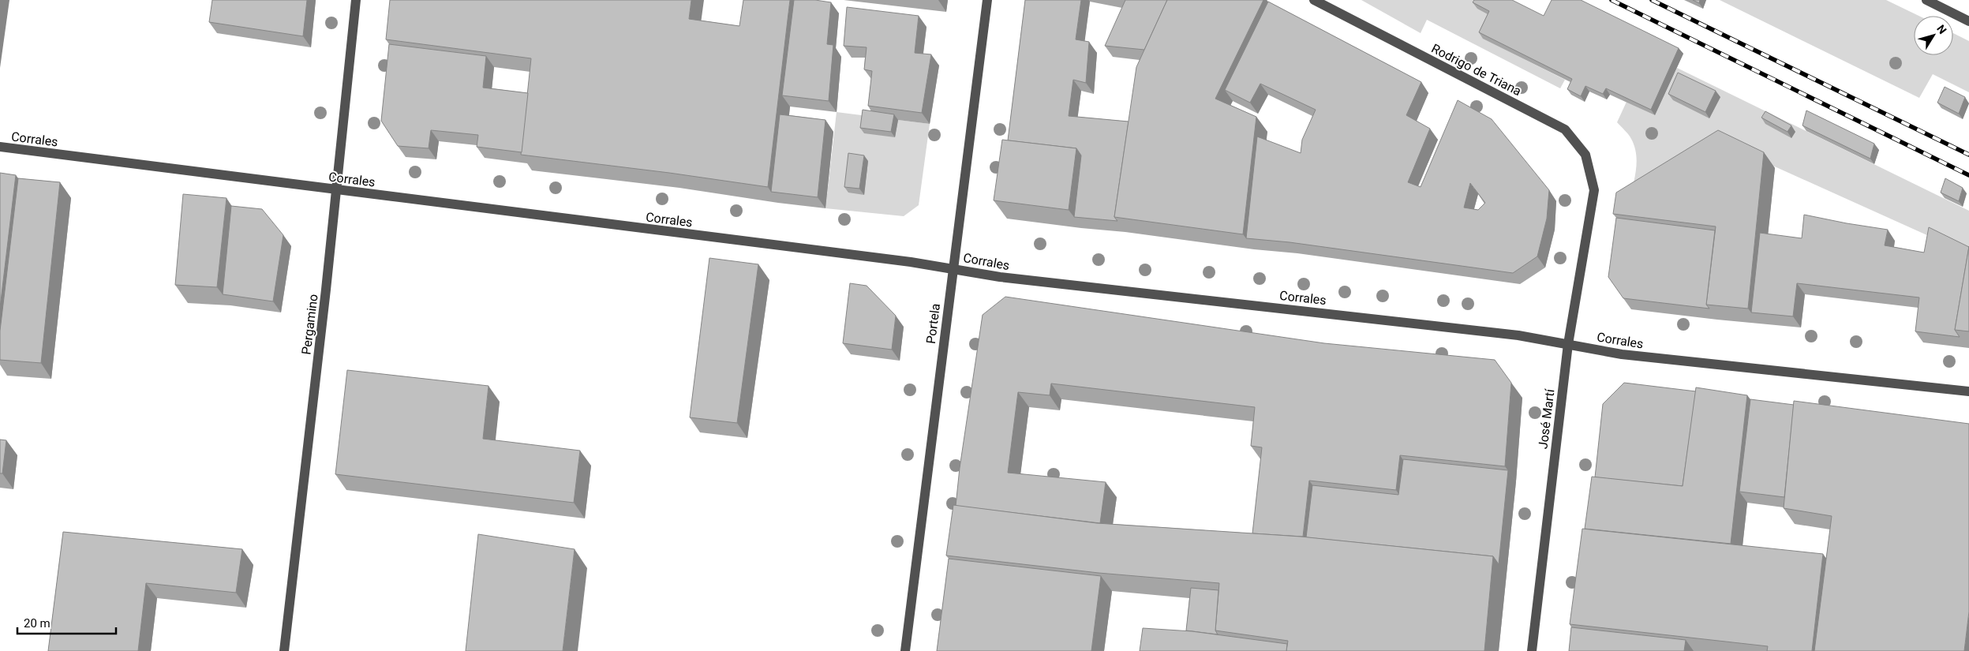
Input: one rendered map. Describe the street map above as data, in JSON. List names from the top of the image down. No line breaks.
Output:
{"streets":{"street":["Rodrigo de Triana","Corrales","Portela","Pergamino","José Martí"]},"crossings":[["Rodrigo de Triana","José Martí"],["Corrales","Portela"],["Corrales","Pergamino"],["Corrales","José Martí"]],"scale_bar":"20 m","north":"top right"}
